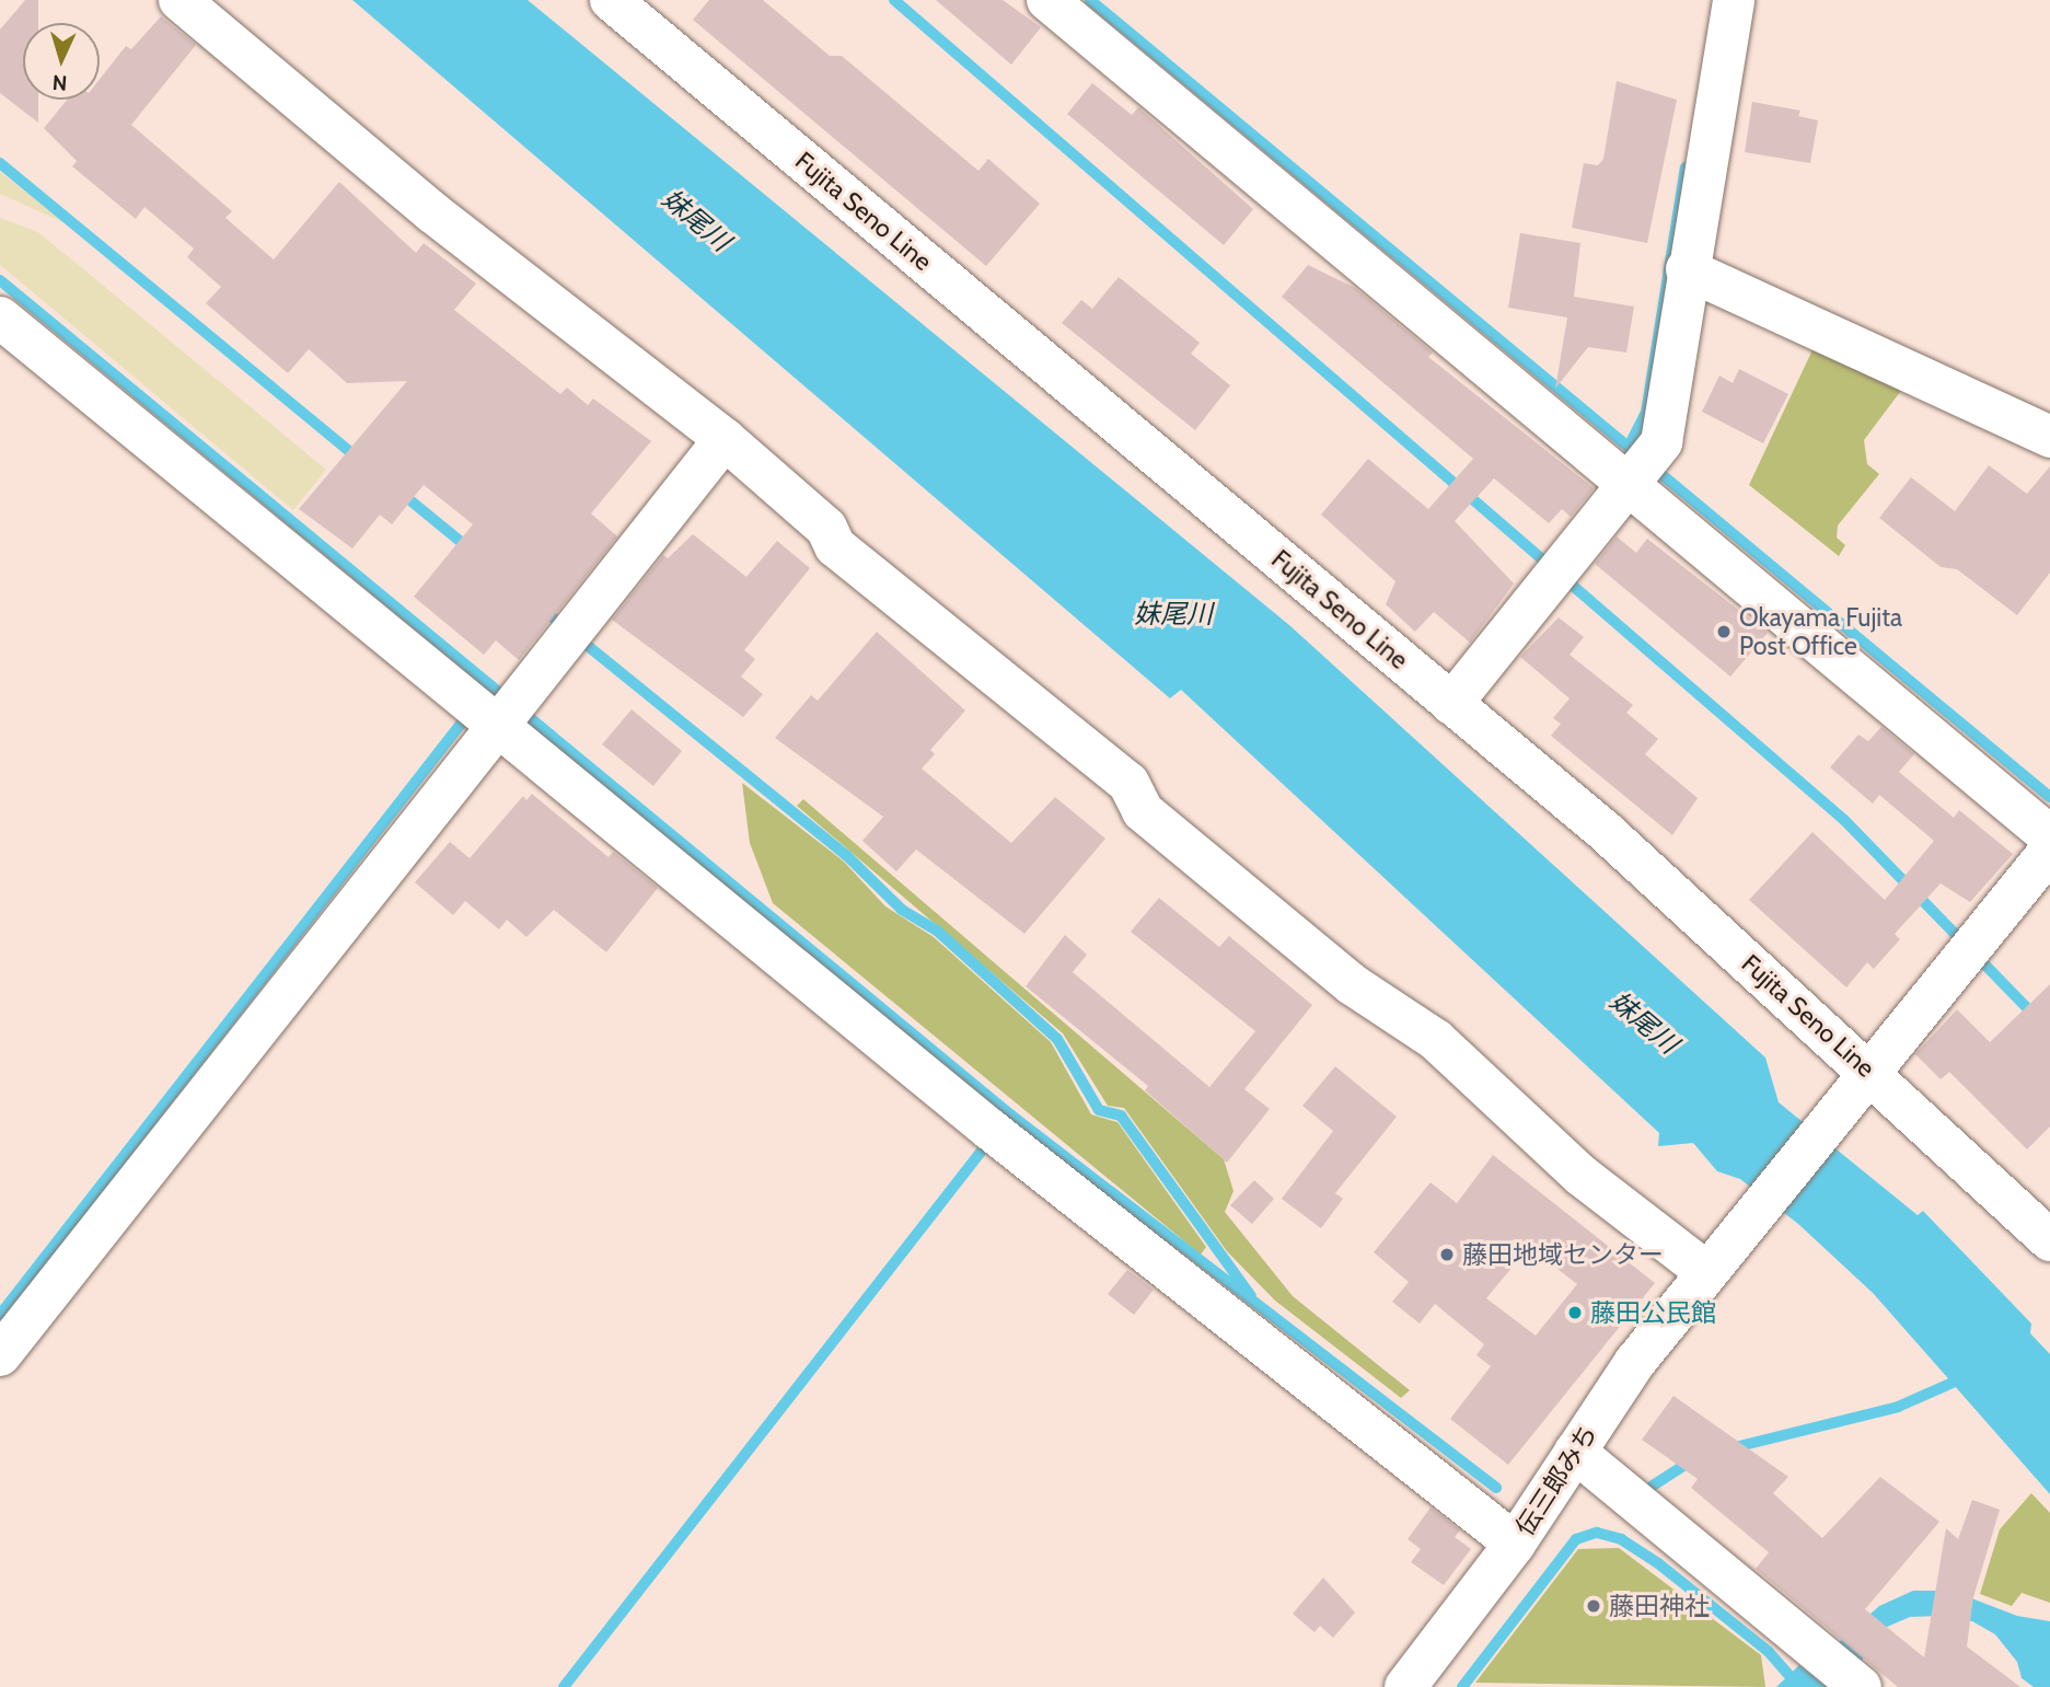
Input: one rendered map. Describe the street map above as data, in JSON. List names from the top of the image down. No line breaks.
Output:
{"streets":{"street":["Fujita Seno Line","伝三郎みち"]},"crossings":[["Fujita Seno Line","伝三郎みち"]],"water":["妹尾川"],"places":["Okayama Fujita Post Office","藤田地域センター","藤田公民館","藤田神社"],"north":"bottom"}
